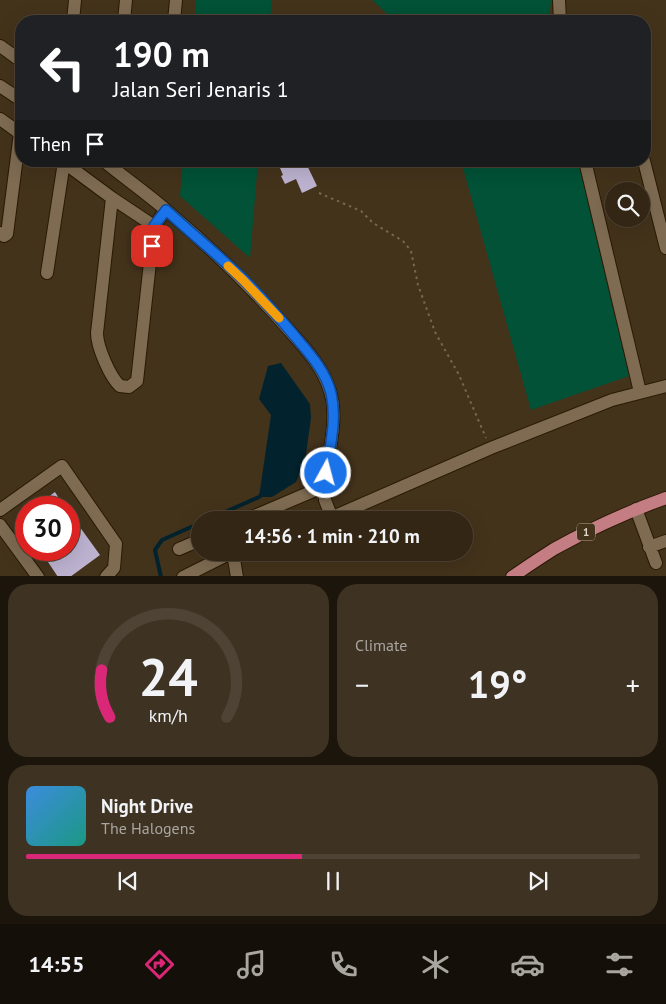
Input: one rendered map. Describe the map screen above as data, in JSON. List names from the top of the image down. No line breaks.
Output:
{"streets":{"main road":["1"]},"page":{"turn":["190 m","Jalan Seri Jenaris 1"],"then":"Then","limit":"30","trip":"14:56 · 1 min · 210 m","tile":"Climate","heat":["−","19°","+"],"song":["Night Drive","The Halogens"],"tabs":"14:55","gauge":["24","km/h"]}}
